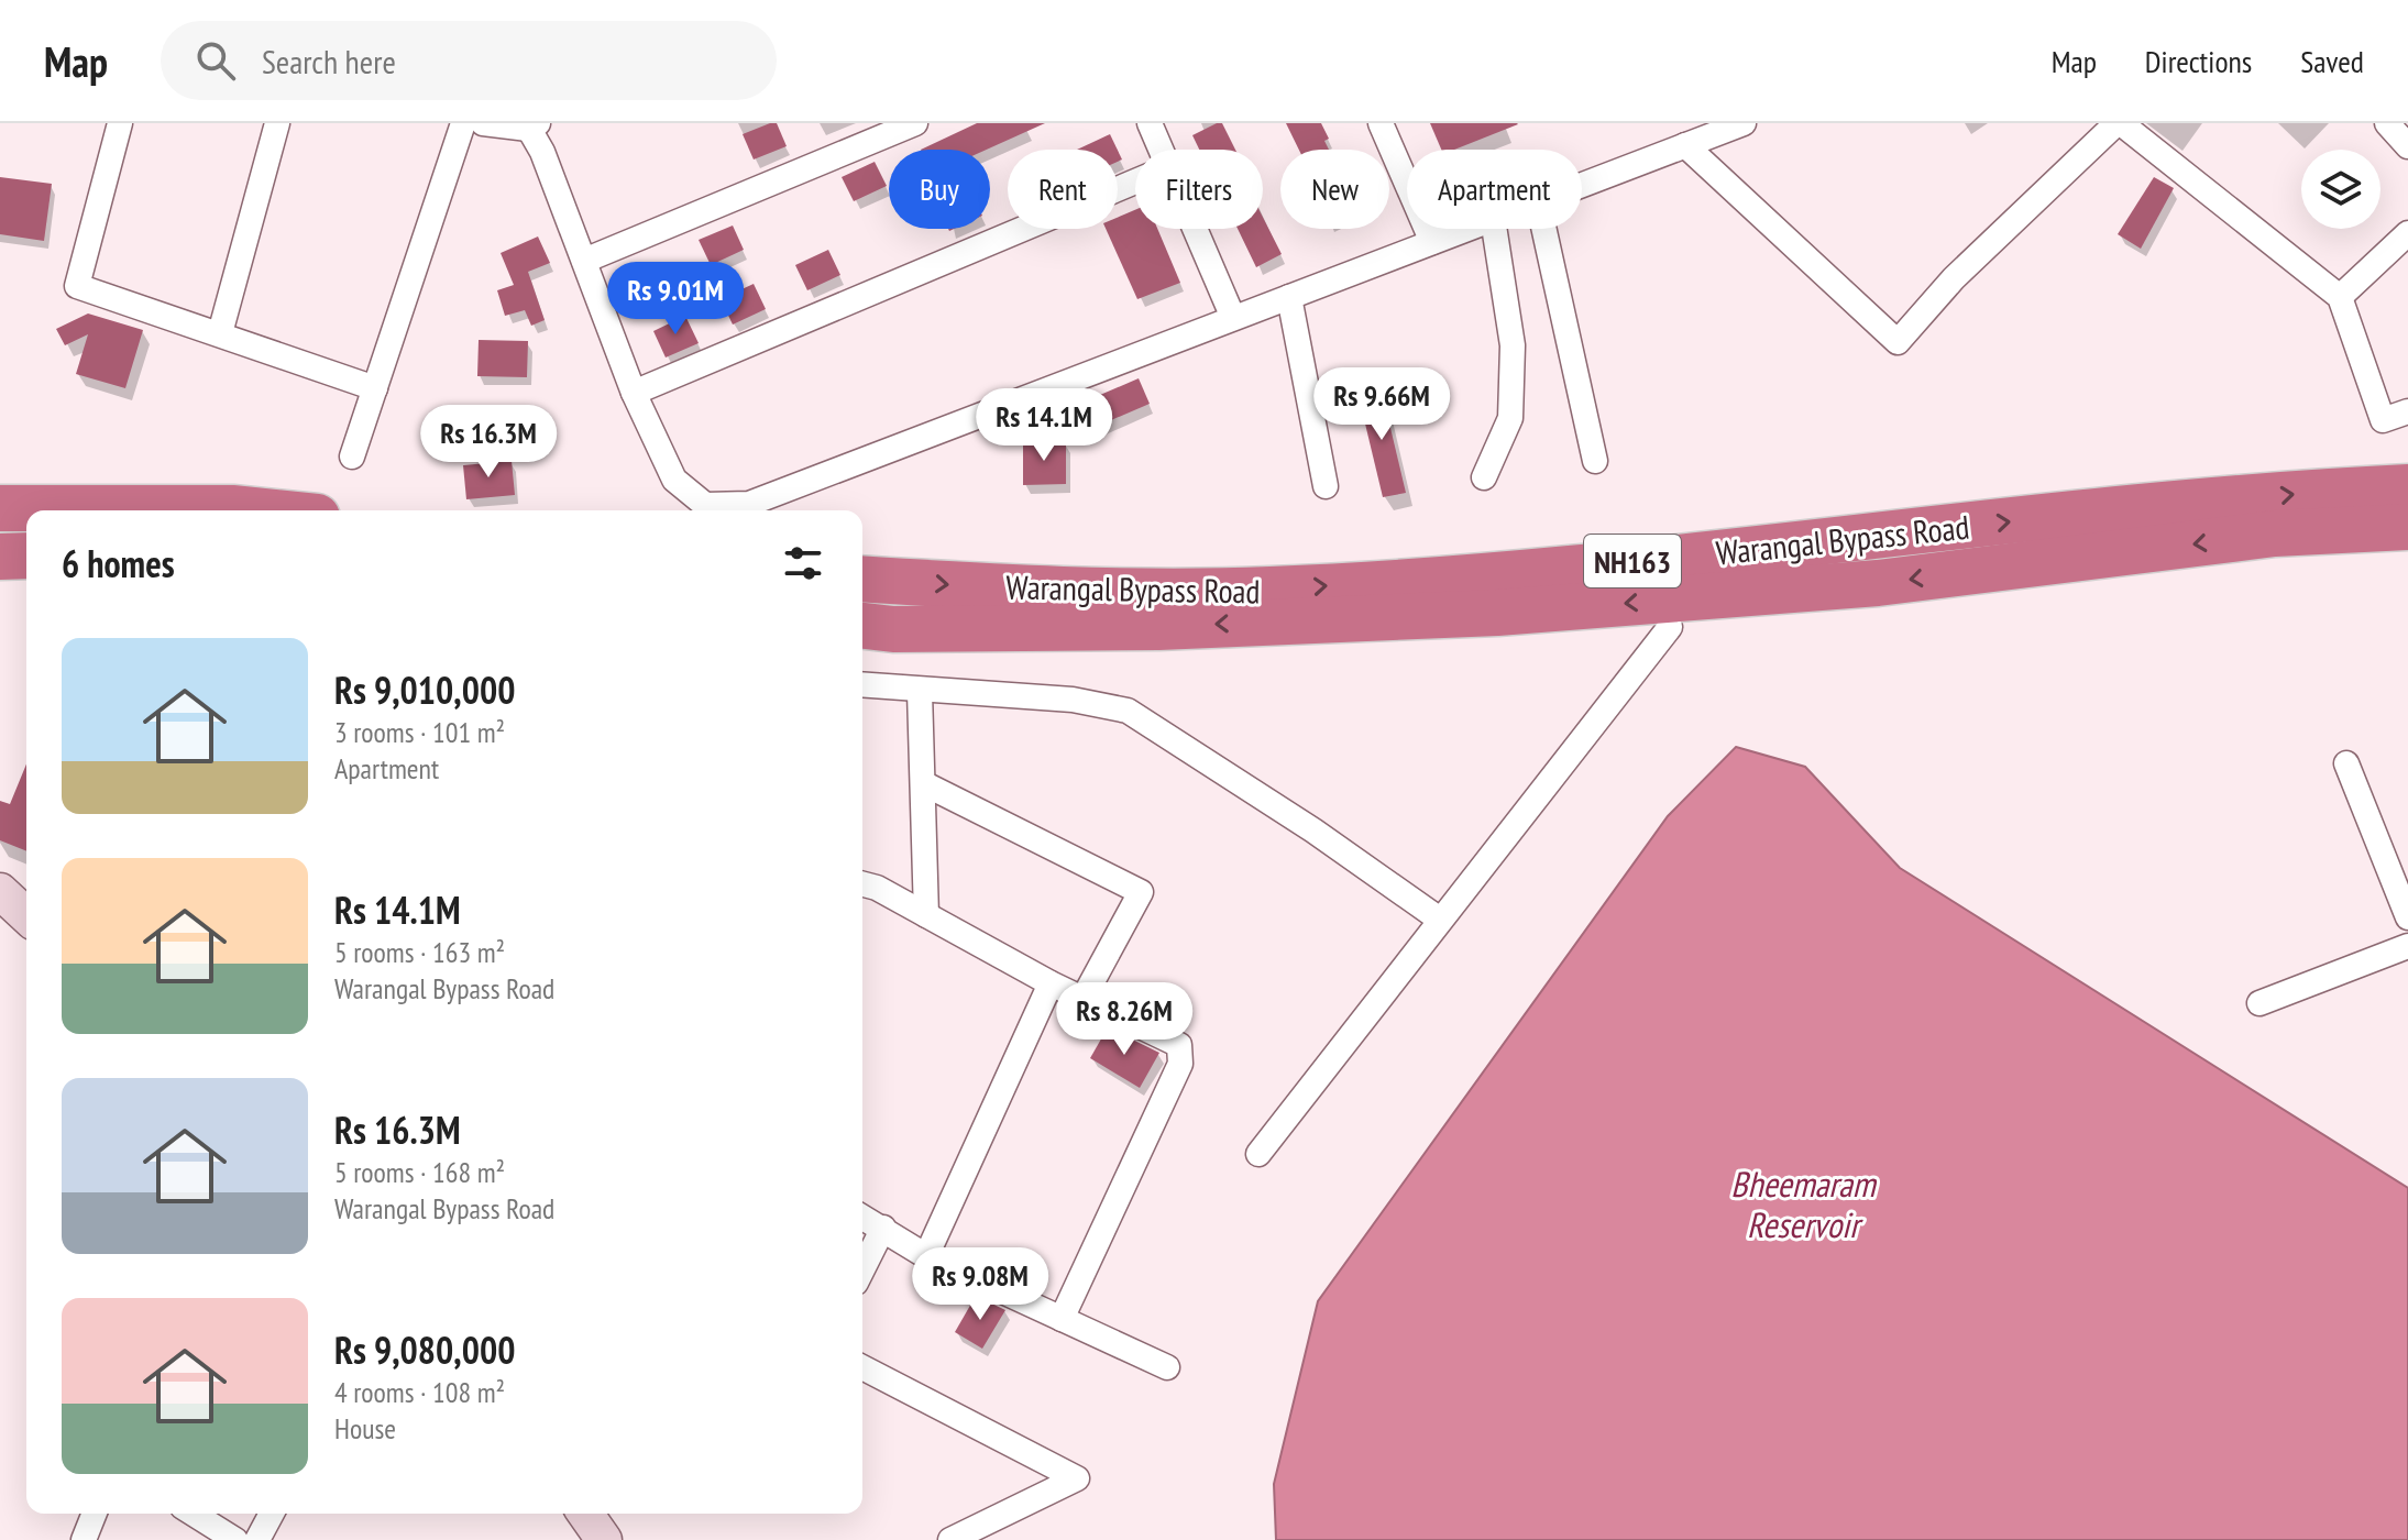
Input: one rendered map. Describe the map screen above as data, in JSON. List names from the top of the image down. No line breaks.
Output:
{"streets":{"highway":["Warangal Bypass Road","NH163"]},"water":["Bheemaram Reservoir"],"page":{"header":"Map","search":"Search here","nav":["Map","Directions","Saved"],"chip":["Buy","Rent","Filters","New","Apartment"],"price":["Rs 9.01M","Rs 9.66M","Rs 14.1M","Rs 16.3M","Rs 8.26M","Rs 9.08M"],"heading":"6 homes","list":[{"name":"Rs 9,010,000","note":"3 rooms · 101 m² · Apartment"},{"name":"Rs 14.1M","note":"5 rooms · 163 m² · Warangal Bypass Road"},{"name":"Rs 16.3M","note":"5 rooms · 168 m² · Warangal Bypass Road"},{"name":"Rs 9,080,000","note":"4 rooms · 108 m² · House"}]}}
